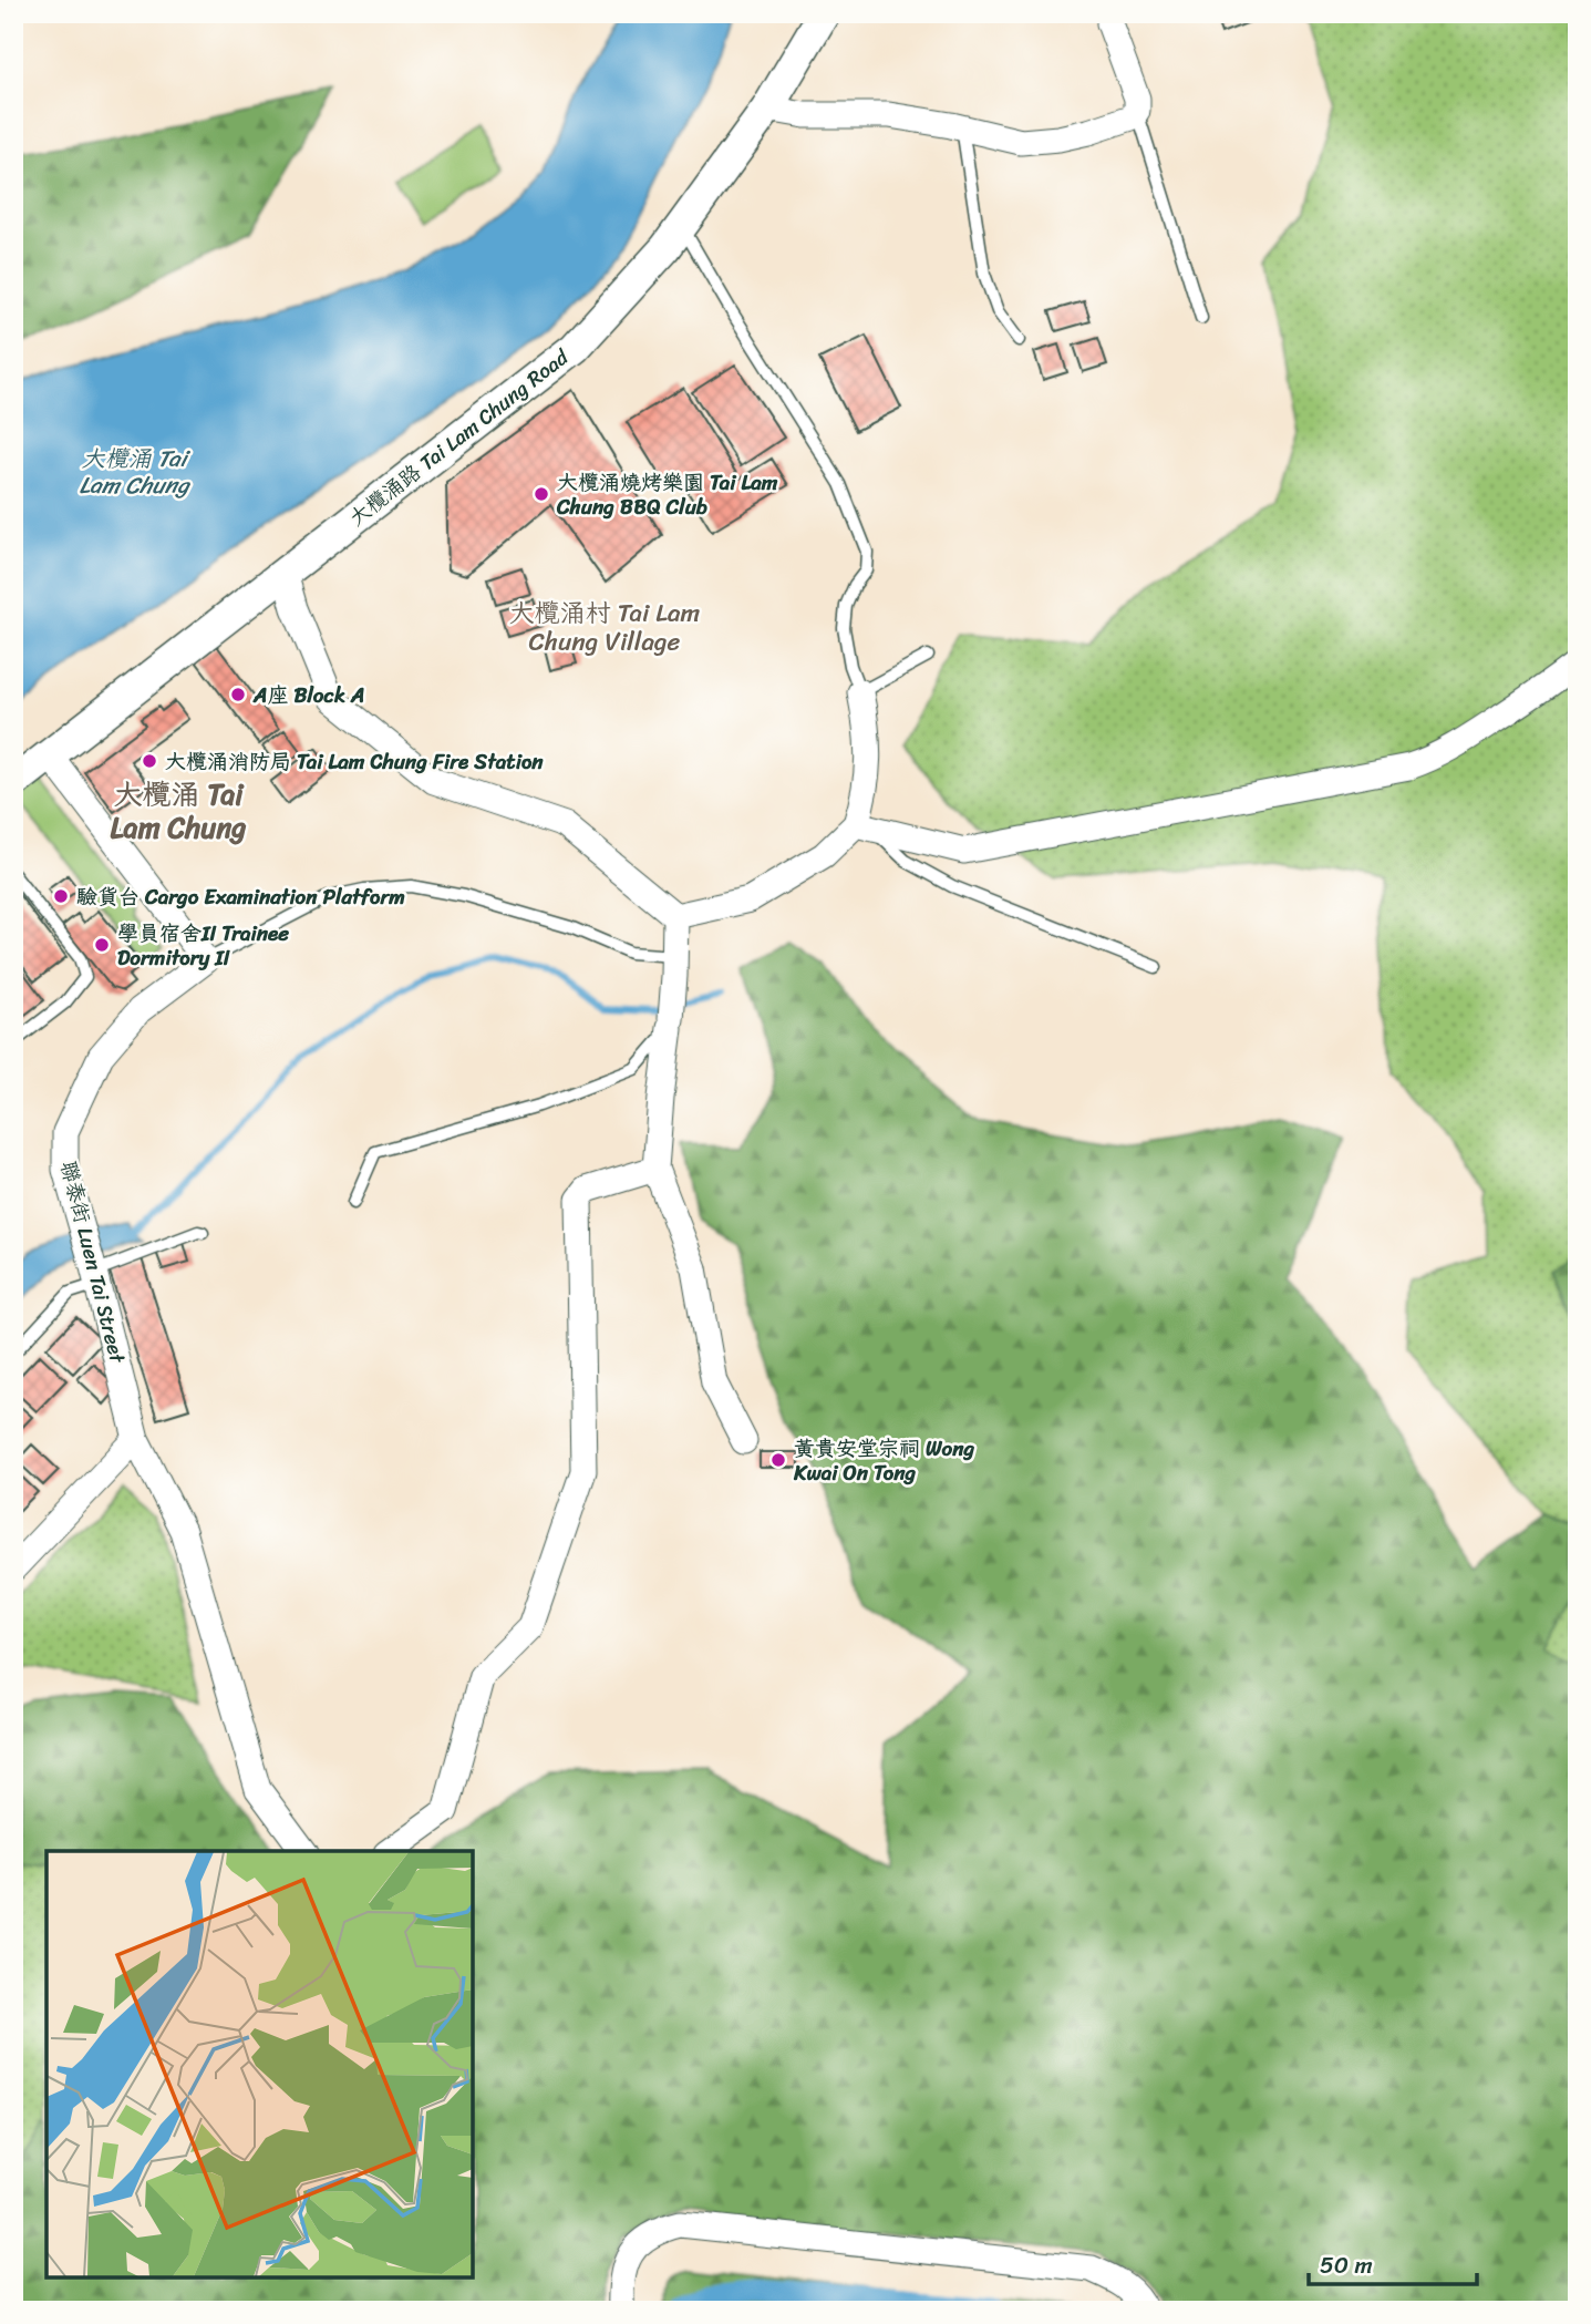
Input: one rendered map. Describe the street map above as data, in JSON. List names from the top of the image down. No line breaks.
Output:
{"streets":{"street":["大欖涌路 Tai Lam Chung Road","聯泰街 Luen Tai Street"]},"districts":["大欖涌村 Tai Lam Chung Village","大欖涌 Tai Lam Chung"],"water":["大欖涌 Tai Lam Chung"],"places":["大欖涌燒烤樂園 Tai Lam Chung BBQ Club","A座 Block A","大欖涌消防局 Tai Lam Chung Fire Station","驗貨台 Cargo Examination Platform","學員宿舍II Trainee Dormitory II","黃貴安堂宗祠 Wong Kwai On Tong"],"scale_bar":"50 m"}
